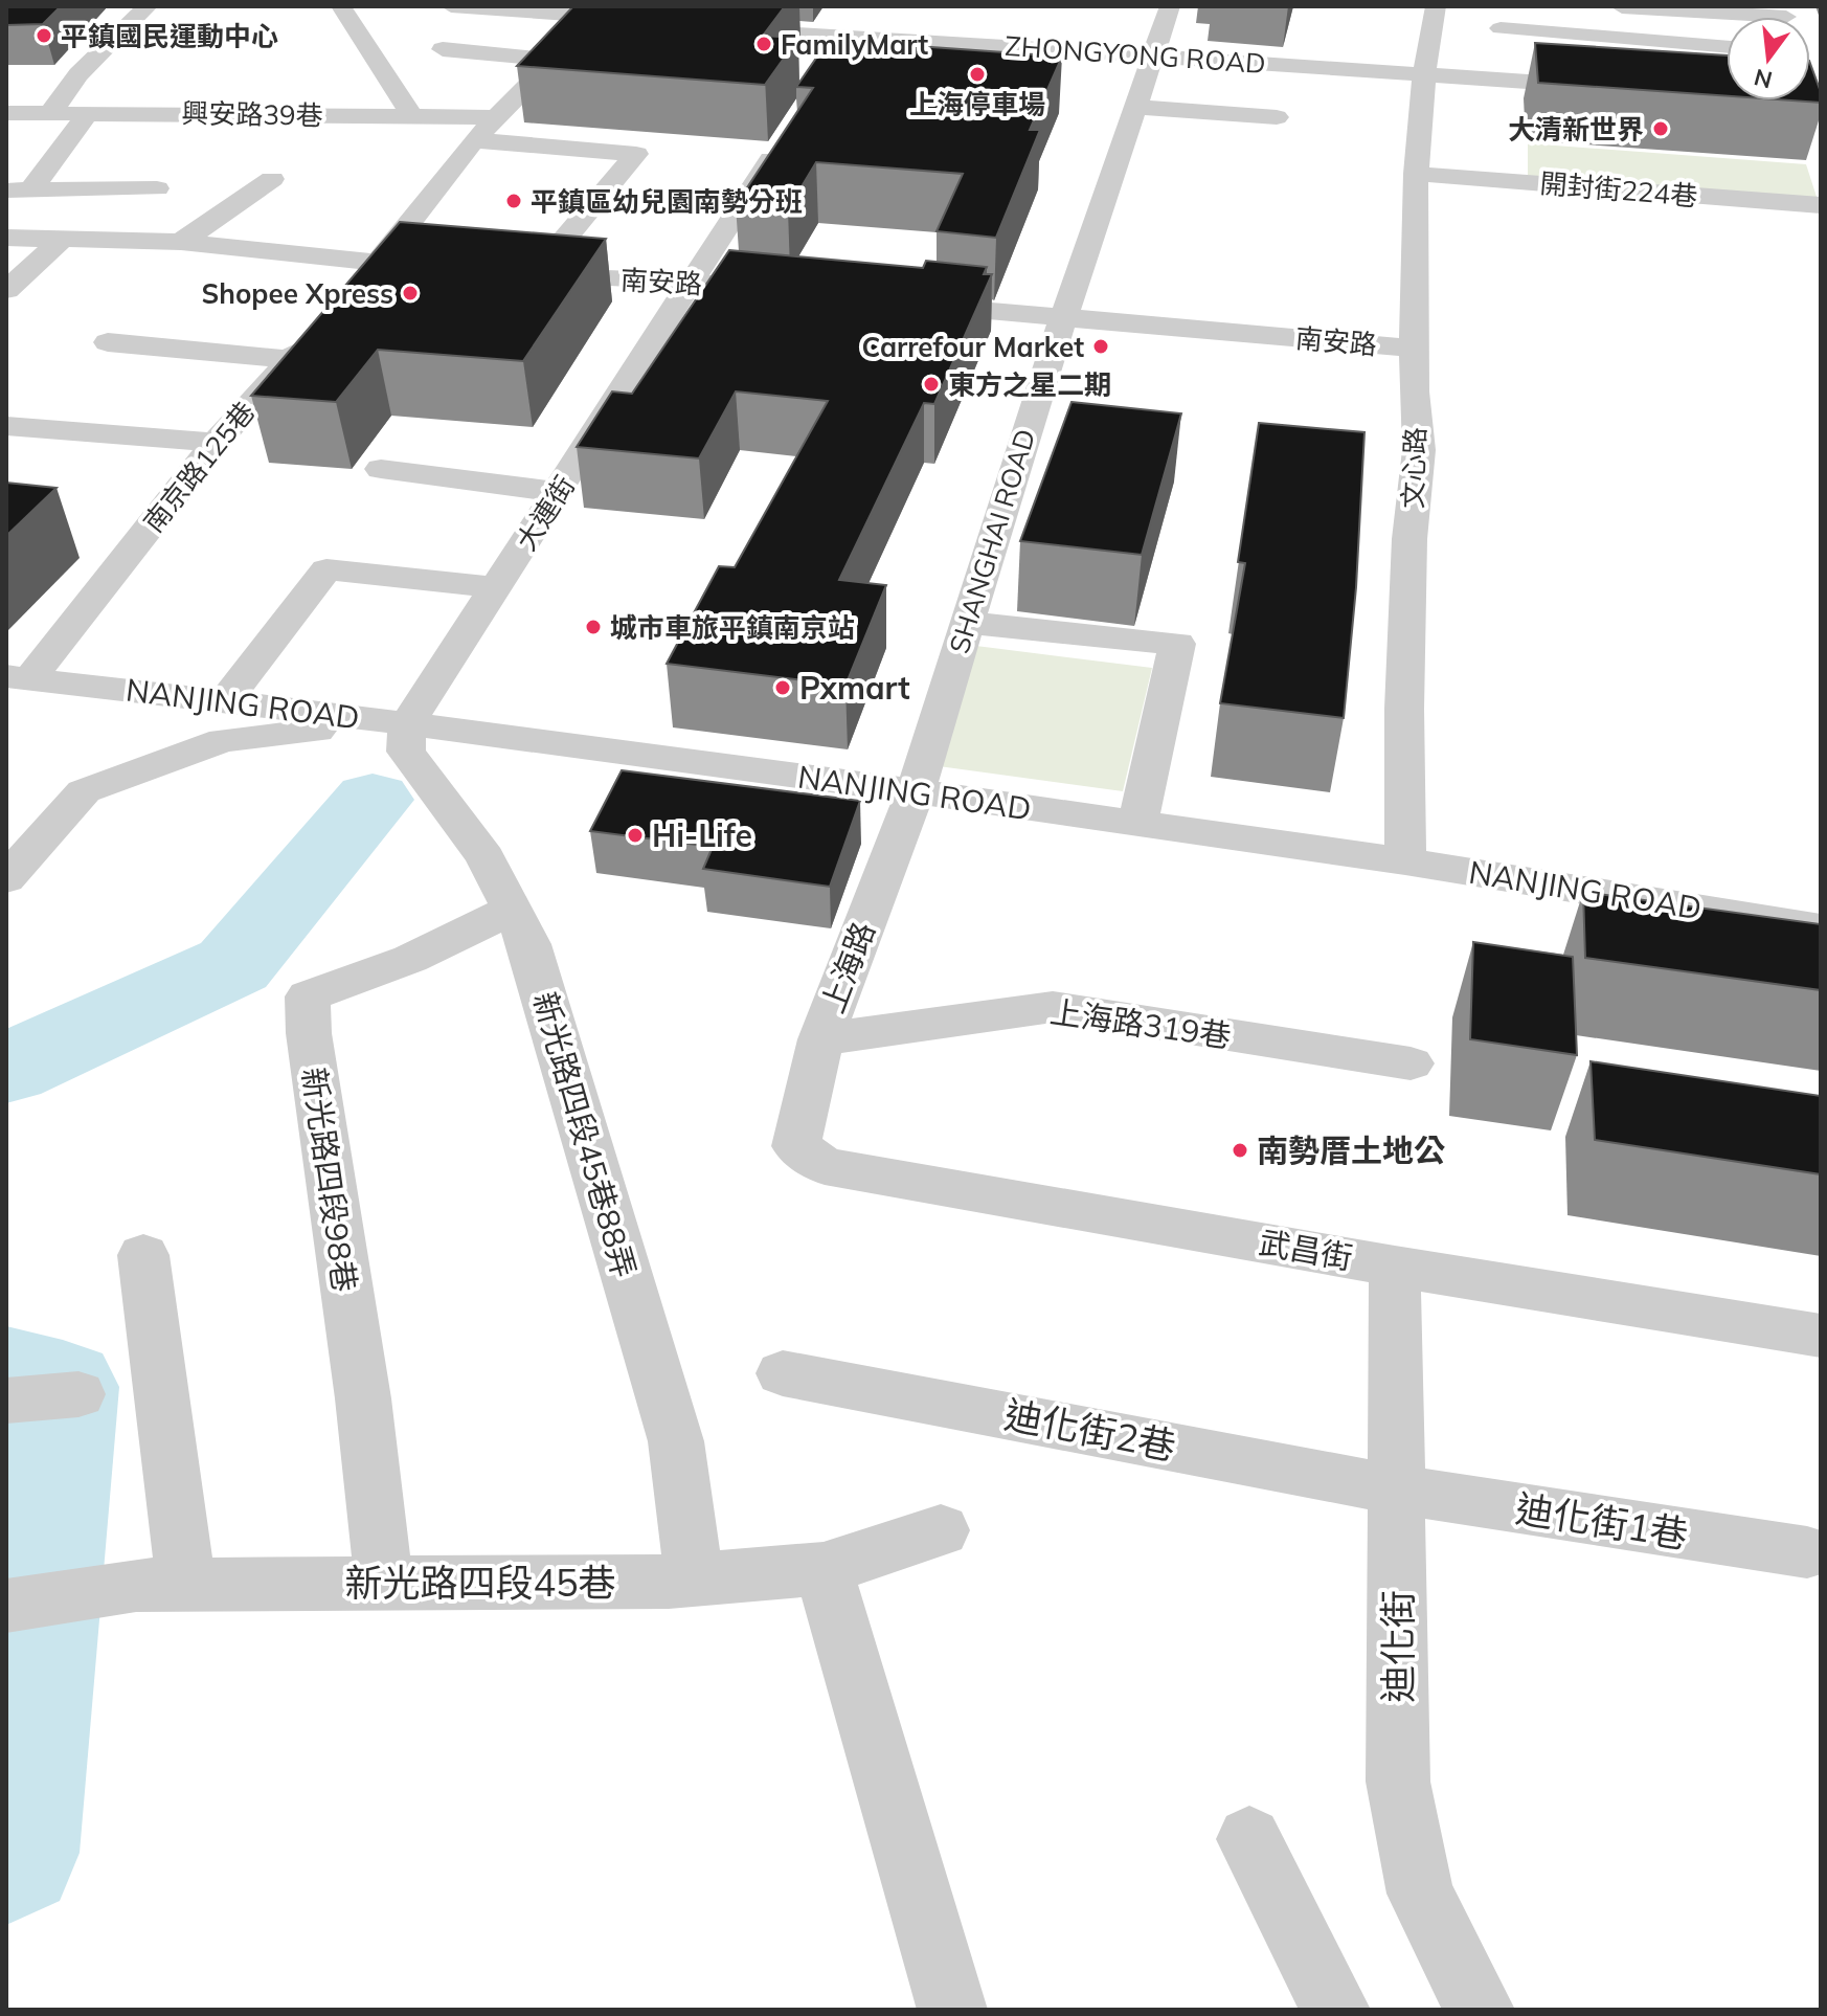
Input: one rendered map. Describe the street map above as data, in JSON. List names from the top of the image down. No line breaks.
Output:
{"streets":{"street":["ZHONGYONG ROAD","興安路39巷","開封街224巷","南安路","南京路125巷","文心路","大連街","SHANGHAI ROAD","NANJING ROAD","上海路","上海路319巷","新光路四段45巷88弄","新光路四段98巷","武昌街","迪化街2巷","迪化街1巷","新光路四段45巷","迪化街"]},"crossings":[["ZHONGYONG ROAD","文心路"],["ZHONGYONG ROAD","SHANGHAI ROAD"],["開封街224巷","文心路"],["南安路","文心路"],["南安路","大連街"],["南安路","SHANGHAI ROAD"],["南京路125巷","NANJING ROAD"],["文心路","NANJING ROAD"],["大連街","NANJING ROAD"],["大連街","新光路四段45巷88弄"],["SHANGHAI ROAD","NANJING ROAD"],["SHANGHAI ROAD","上海路"],["NANJING ROAD","上海路"],["NANJING ROAD","新光路四段45巷88弄"],["上海路","上海路319巷"],["上海路","武昌街"],["新光路四段45巷88弄","新光路四段98巷"],["新光路四段45巷88弄","新光路四段45巷"],["新光路四段98巷","新光路四段45巷"],["武昌街","迪化街"],["迪化街2巷","迪化街1巷"],["迪化街2巷","迪化街"],["迪化街1巷","迪化街"]],"places":["平鎮國民運動中心","FamilyMart","上海停車場","大清新世界","平鎮區幼兒園南勢分班","Shopee Xpress","Carrefour Market","東方之星二期","城市車旅平鎮南京站","Pxmart","Hi-Life","南勢厝土地公"],"north":"bottom"}
